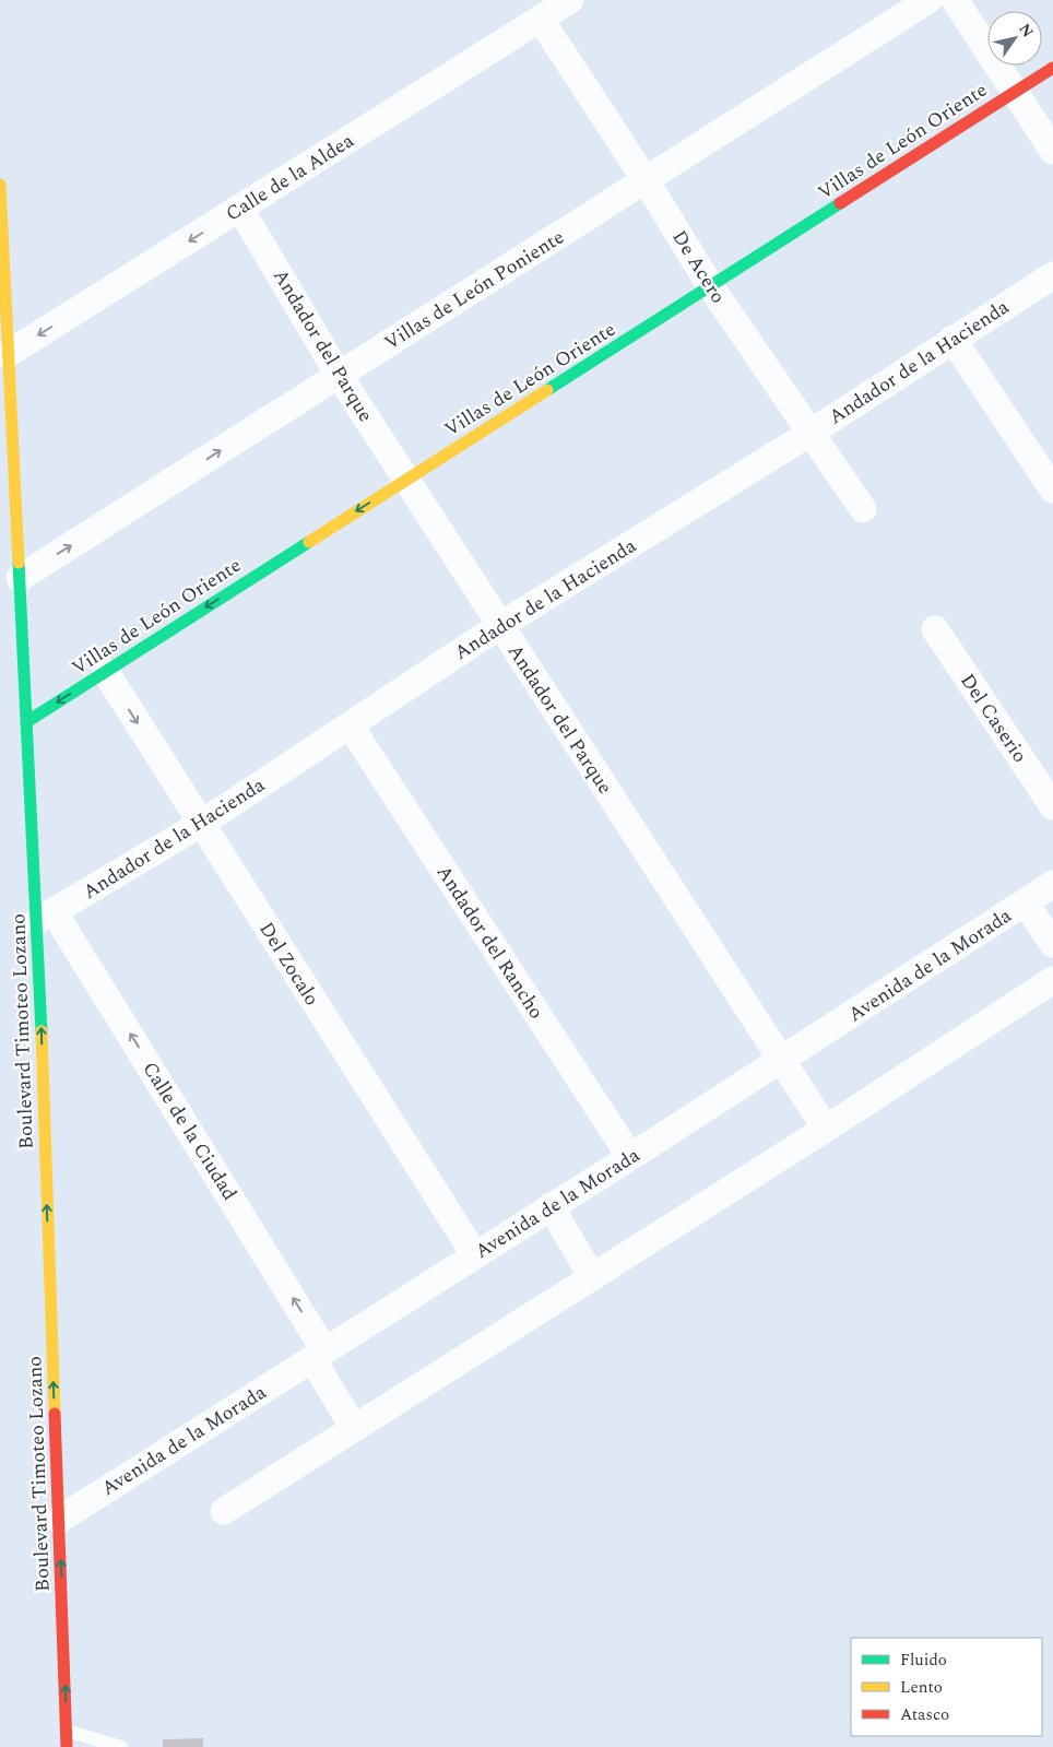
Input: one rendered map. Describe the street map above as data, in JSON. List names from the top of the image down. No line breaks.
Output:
{"streets":{"main road":["Villas de León Oriente","Boulevard Timoteo Lozano"],"street":["Calle de la Aldea","De Acero","Villas de León Poniente","Andador del Parque","Andador de la Hacienda","Del Caserio","Andador del Rancho","Del Zocalo","Avenida de la Morada","Calle de la Ciudad"]},"crossings":[["Villas de León Oriente","De Acero"],["Villas de León Oriente","Andador del Parque"],["Villas de León Oriente","Del Zocalo"],["Villas de León Oriente","Boulevard Timoteo Lozano"],["Calle de la Aldea","De Acero"],["Calle de la Aldea","Andador del Parque"],["Calle de la Aldea","Boulevard Timoteo Lozano"],["De Acero","Villas de León Poniente"],["De Acero","Andador de la Hacienda"],["Villas de León Poniente","Andador del Parque"],["Villas de León Poniente","Boulevard Timoteo Lozano"],["Andador del Parque","Andador de la Hacienda"],["Andador del Parque","Avenida de la Morada"],["Andador de la Hacienda","Andador del Rancho"],["Andador de la Hacienda","Del Zocalo"],["Andador de la Hacienda","Boulevard Timoteo Lozano"],["Andador de la Hacienda","Calle de la Ciudad"],["Andador del Rancho","Avenida de la Morada"],["Del Zocalo","Avenida de la Morada"],["Avenida de la Morada","Boulevard Timoteo Lozano"],["Avenida de la Morada","Calle de la Ciudad"],["Boulevard Timoteo Lozano","Calle de la Ciudad"]],"one_way":["Villas de León Oriente","Calle de la Aldea","Villas de León Poniente","Boulevard Timoteo Lozano","Calle de la Ciudad"],"legend":["Fluido","Lento","Atasco"],"north":"top right"}
